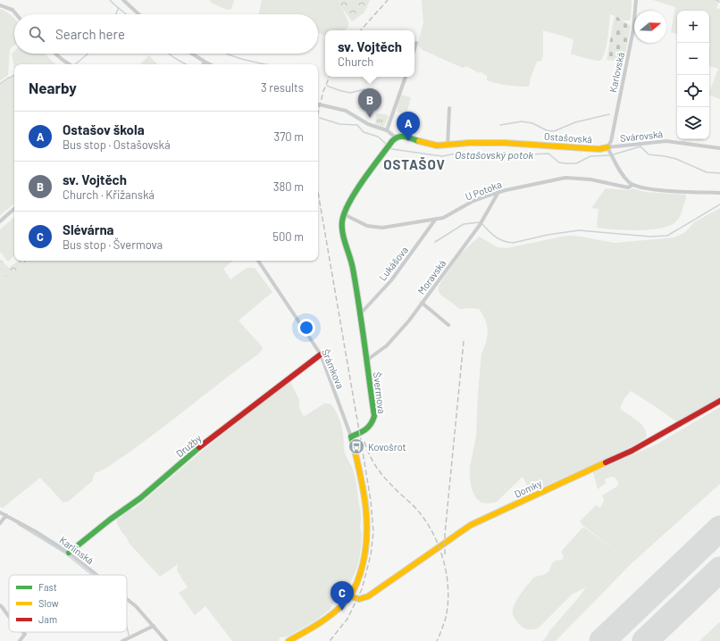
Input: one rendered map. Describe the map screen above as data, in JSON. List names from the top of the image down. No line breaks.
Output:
{"streets":{"street":["Karlovská","Svárovská","Ostašovská","U Potoka","Lukášova","Moravská","Šrámkova","Švermova","Družby","Domky","Karlinská"]},"crossings":[["Karlovská","Svárovská"],["Karlovská","Ostašovská"],["Svárovská","Ostašovská"],["Ostašovská","Švermova"],["U Potoka","Lukášova"],["U Potoka","Moravská"],["U Potoka","Švermova"],["Lukášova","Švermova"],["Moravská","Švermova"],["Šrámkova","Švermova"],["Šrámkova","Družby"],["Družby","Karlinská"]],"districts":["OSTAŠOV"],"water":["Ostašovský potok"],"places":{"bus stop":["Kovošrot"]},"legend":["Fast","Slow","Jam"],"north":"right","page":{"map_buttons":["+","−"],"search":"Search here","popup":["sv. Vojtěch","Church"],"heading":["Nearby","3 results"],"pins":["B","A","C"],"list":[{"mark":"A","name":"Ostašov škola","note":"Bus stop · Ostašovská","value":"370 m"},{"mark":"B","name":"sv. Vojtěch","note":"Church · Křižanská","value":"380 m"},{"mark":"C","name":"Slévárna","note":"Bus stop · Švermova","value":"500 m"}]}}
